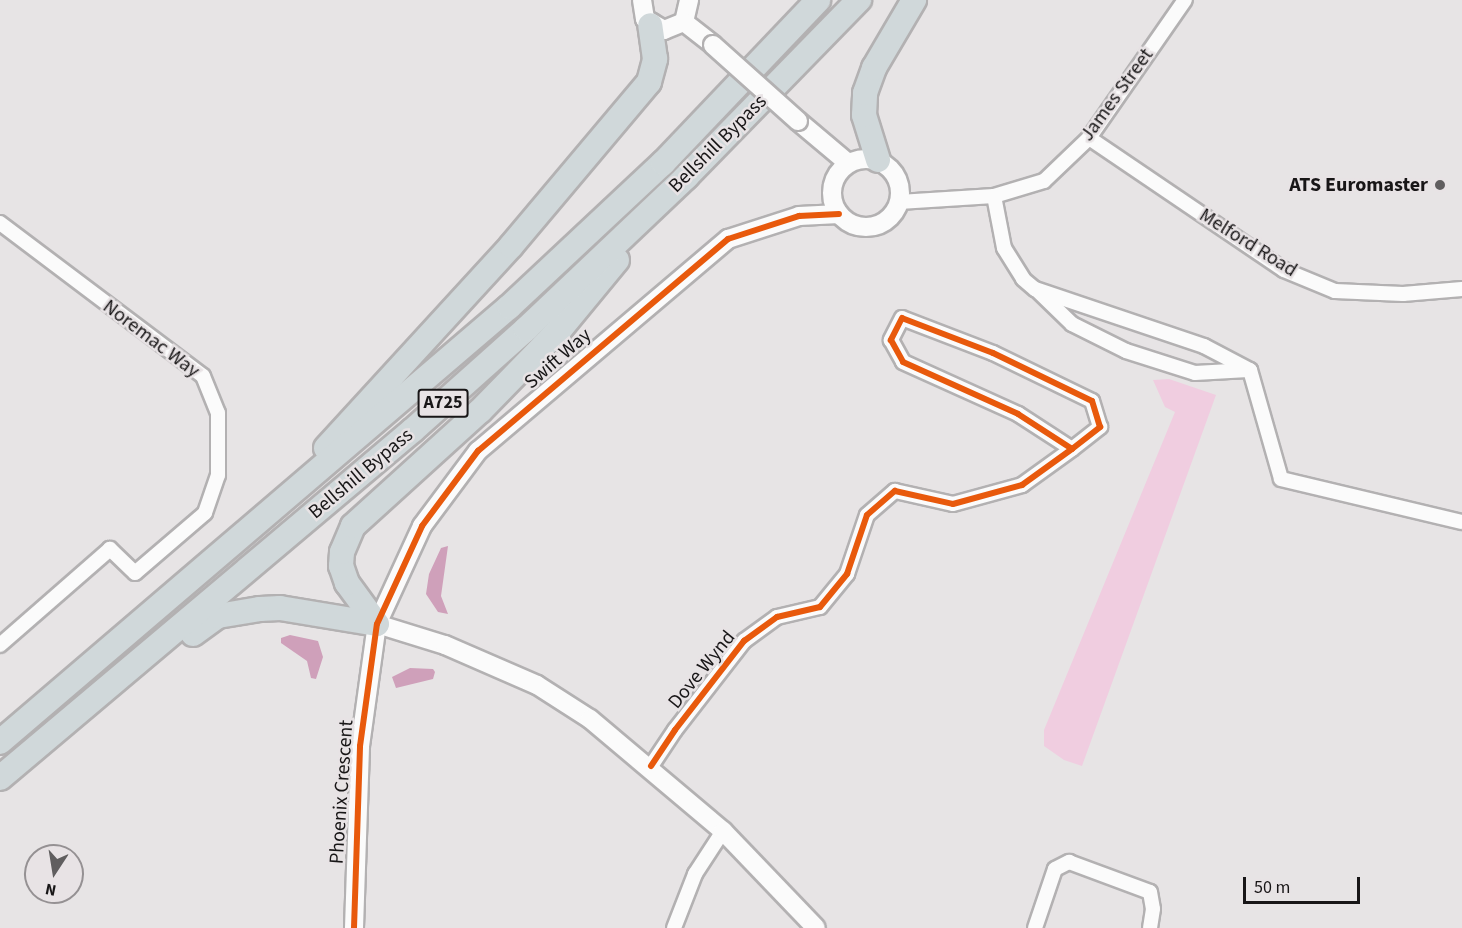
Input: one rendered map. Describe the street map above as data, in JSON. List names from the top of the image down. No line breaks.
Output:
{"streets":{"highway":["Bellshill Bypass","A725"],"street":["James Street","Melford Road","Noremac Way","Swift Way","Dove Wynd","Phoenix Crescent"]},"crossings":[["James Street","Melford Road"],["James Street","Swift Way"],["Swift Way","Phoenix Crescent"]],"places":["ATS Euromaster"],"scale_bar":"50 m","north":"bottom"}
